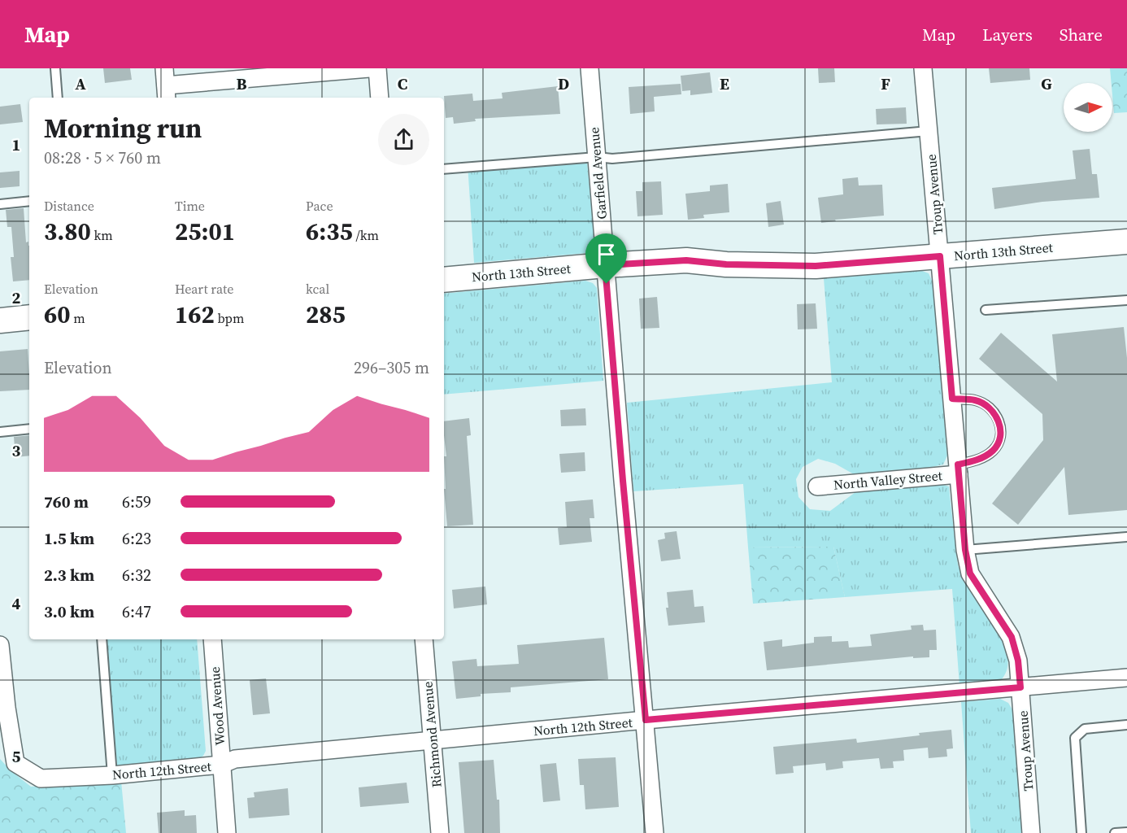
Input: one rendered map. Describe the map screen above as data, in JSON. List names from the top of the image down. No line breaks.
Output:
{"streets":{"street":["Garfield Avenue","Troup Avenue","North 13th Street","North Valley Street","Wood Avenue","North 12th Street","Richmond Avenue"]},"crossings":[["Garfield Avenue","North 13th Street"],["Garfield Avenue","North 12th Street"],["Troup Avenue","North 13th Street"],["Troup Avenue","North Valley Street"],["Troup Avenue","North 12th Street"],["Wood Avenue","North 12th Street"],["North 12th Street","Richmond Avenue"]],"north":"right","page":{"header":"Map","nav":["Map","Layers","Share"],"heading":["Morning run","08:28 · 5 × 760 m"],"stats":[["Distance","3.80 km"],["Time","25:01"],["Pace","6:35 /km"],["Elevation","60 m"],["Heart rate","162 bpm"],["kcal","285"]],"chart":["Elevation","296–305 m"],"list":[{"name":"760 m","note":"6:59"},{"name":"1.5 km","note":"6:23"},{"name":"2.3 km","note":"6:32"},{"name":"3.0 km","note":"6:47"}]},"grid":{"columns":["A","B","C","D","E","F","G"],"rows":["1","2","3","4","5"]}}
